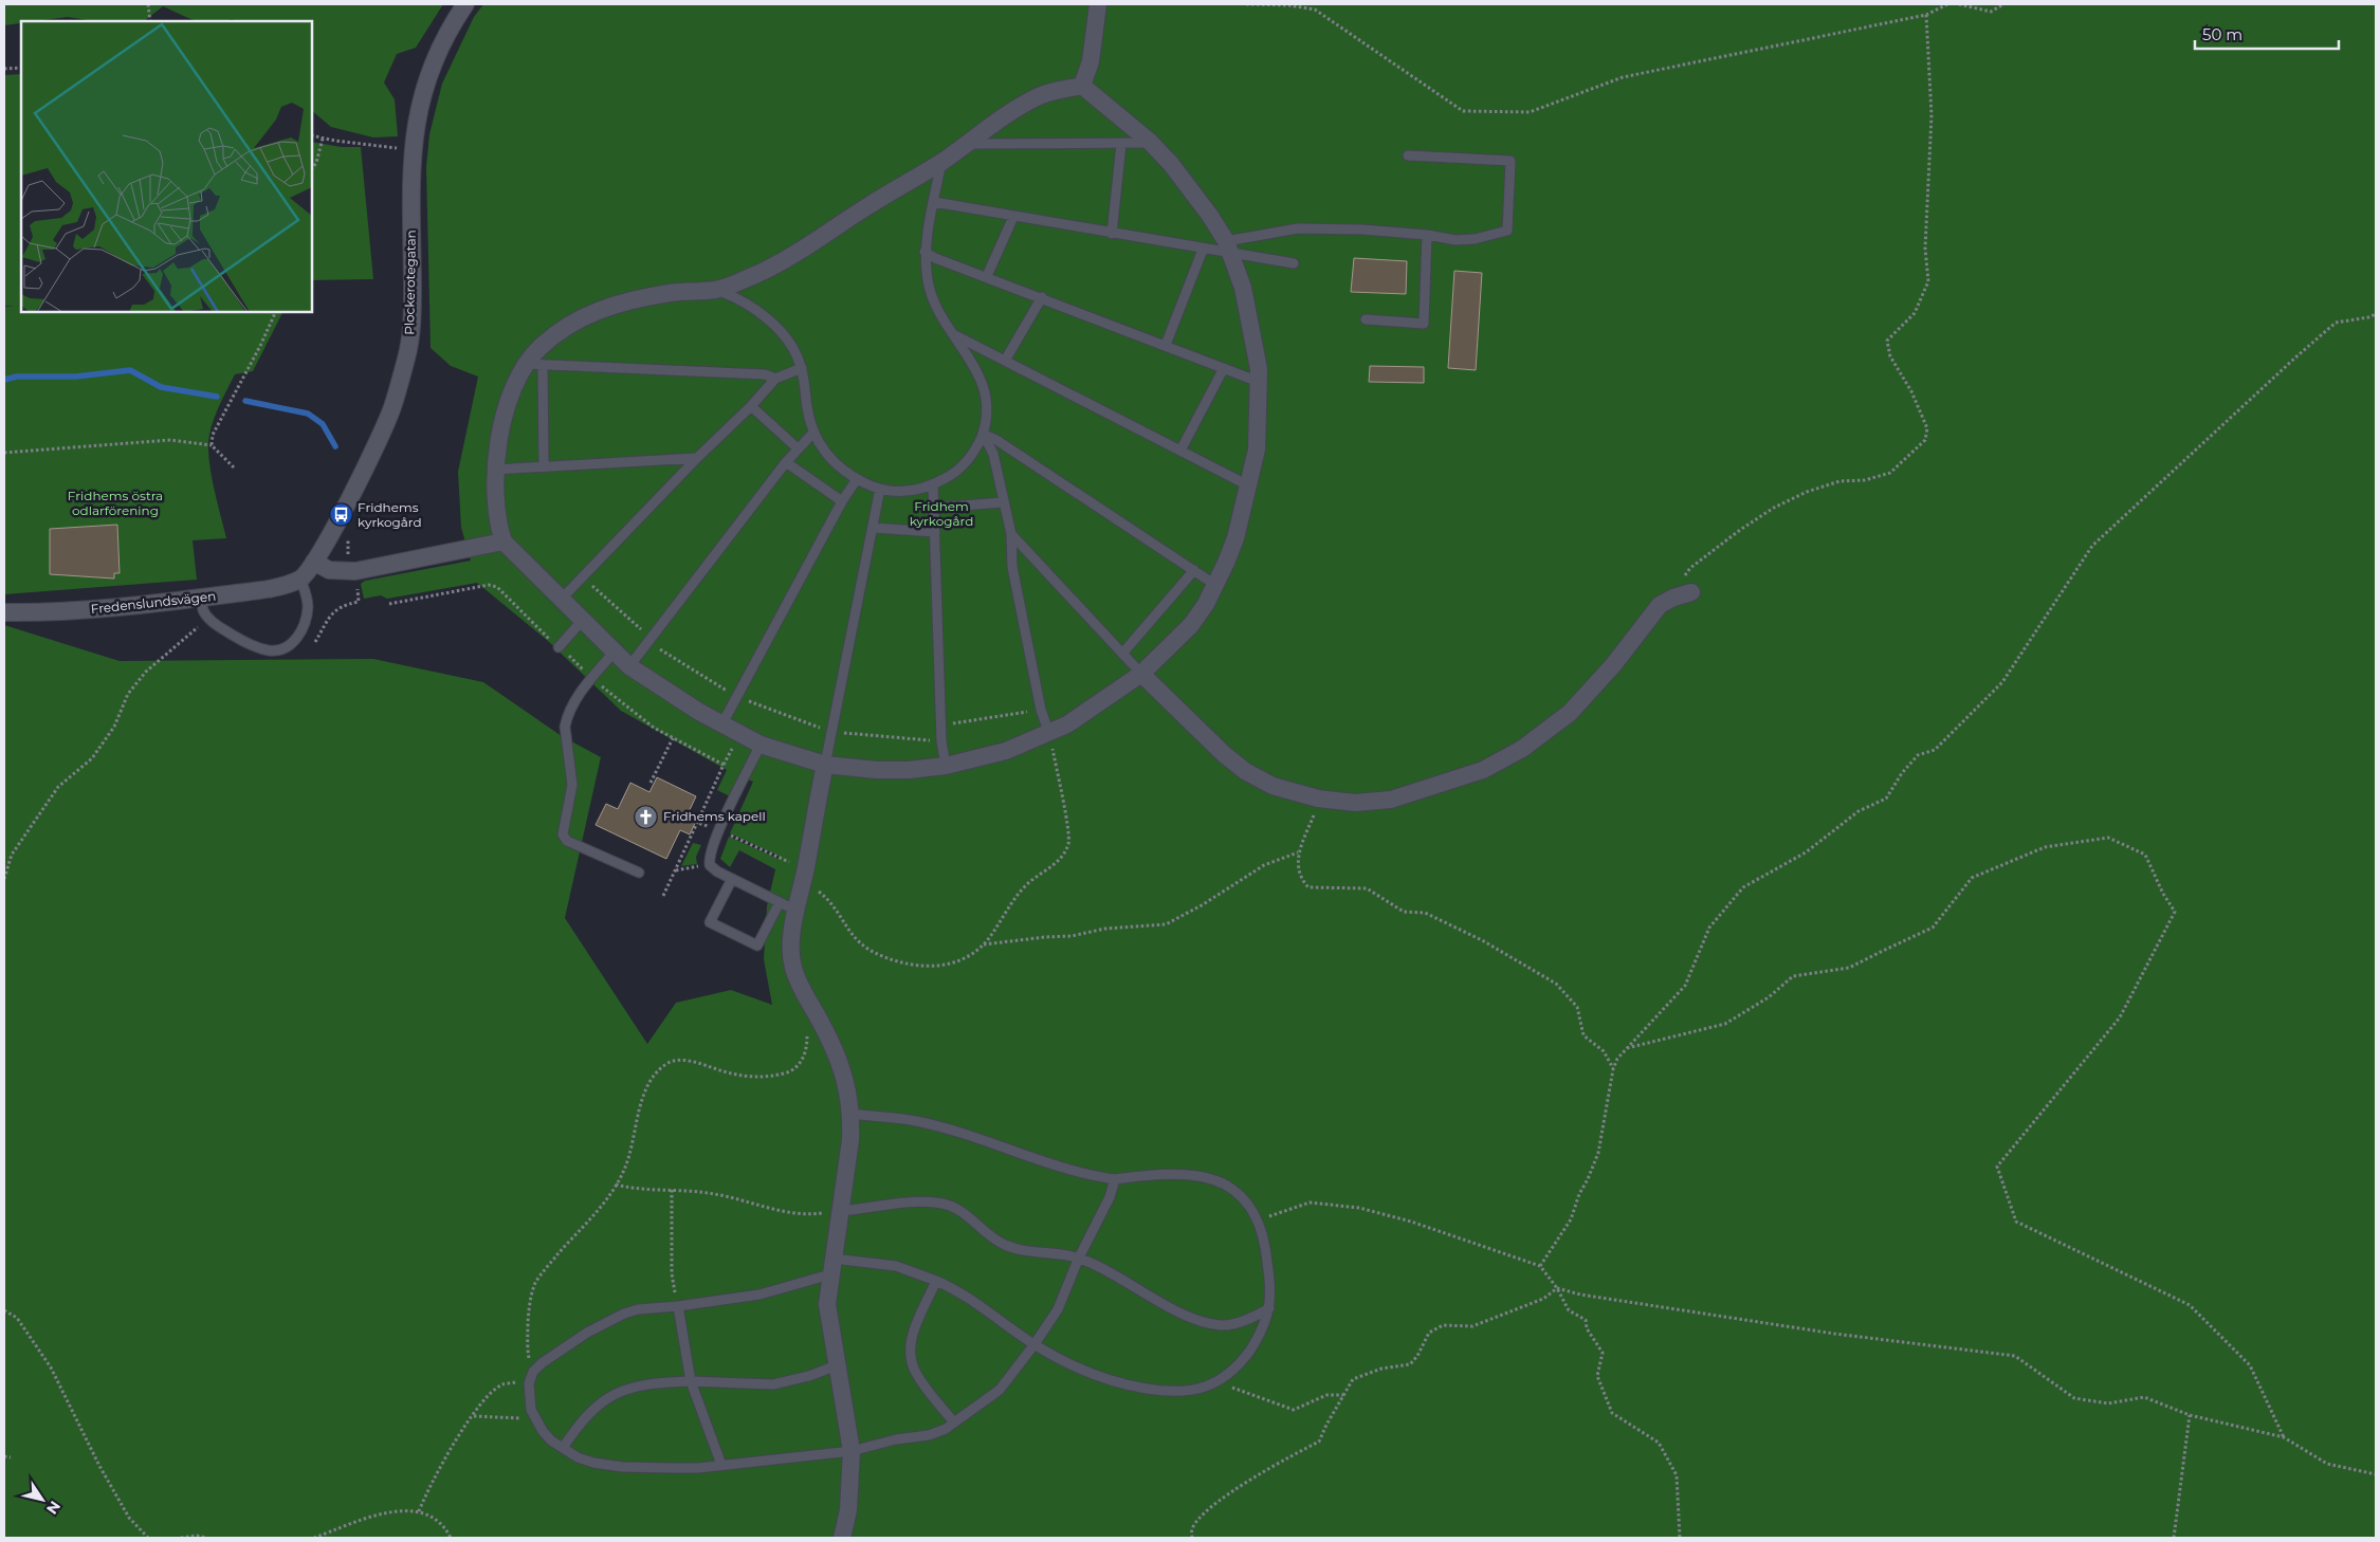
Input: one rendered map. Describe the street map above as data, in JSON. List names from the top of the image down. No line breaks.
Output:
{"streets":{"street":["Plockerotegatan","Fredenslundsvägen"]},"crossings":[["Plockerotegatan","Fredenslundsvägen"]],"parks":["Fridhems östra odlarförening","Fridhem kyrkogård"],"places":{"bus stop":["Fridhems kyrkogård"],"church":["Fridhems kapell"]},"scale_bar":"50 m","north":"bottom right"}
